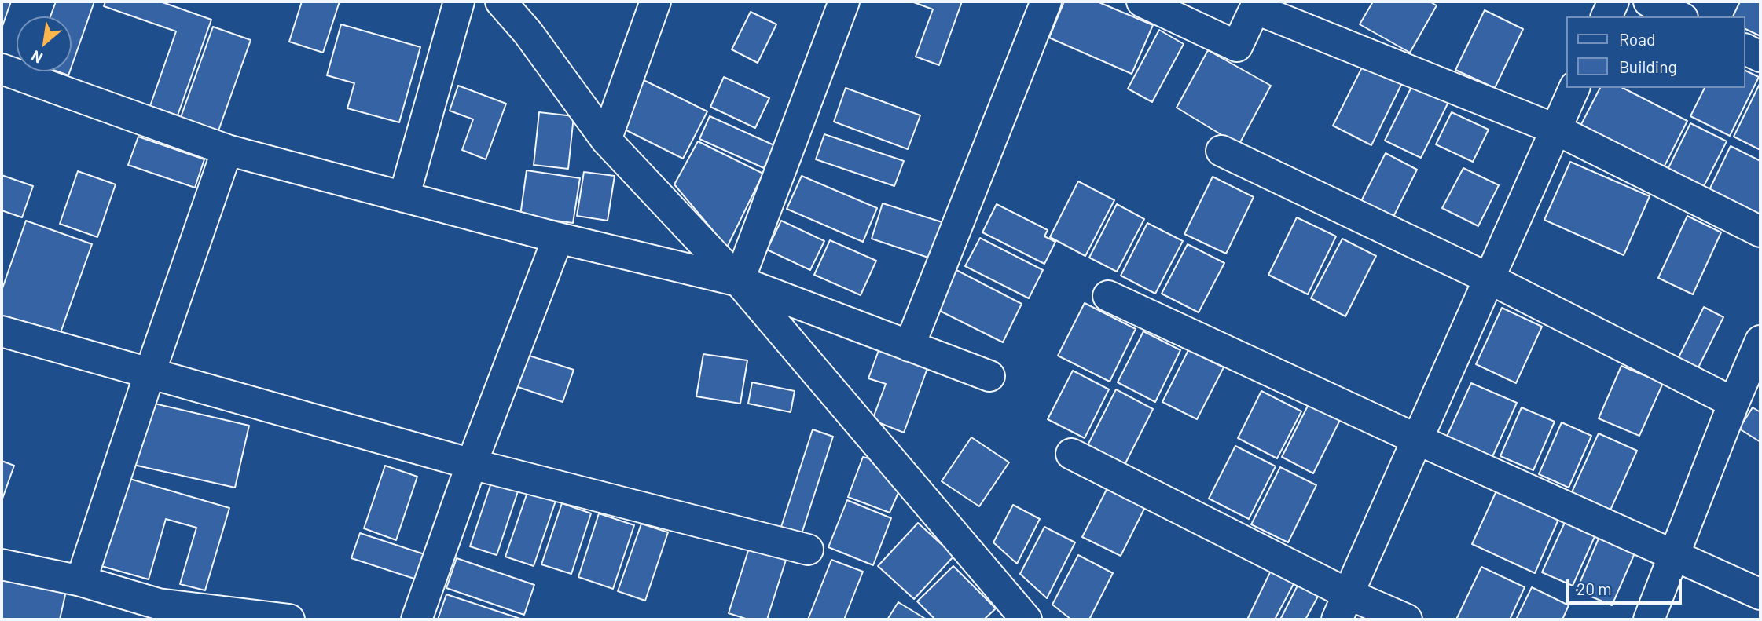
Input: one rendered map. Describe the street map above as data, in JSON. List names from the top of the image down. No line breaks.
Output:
{"legend":["Road","Building"],"scale_bar":"20 m","north":"bottom left"}
